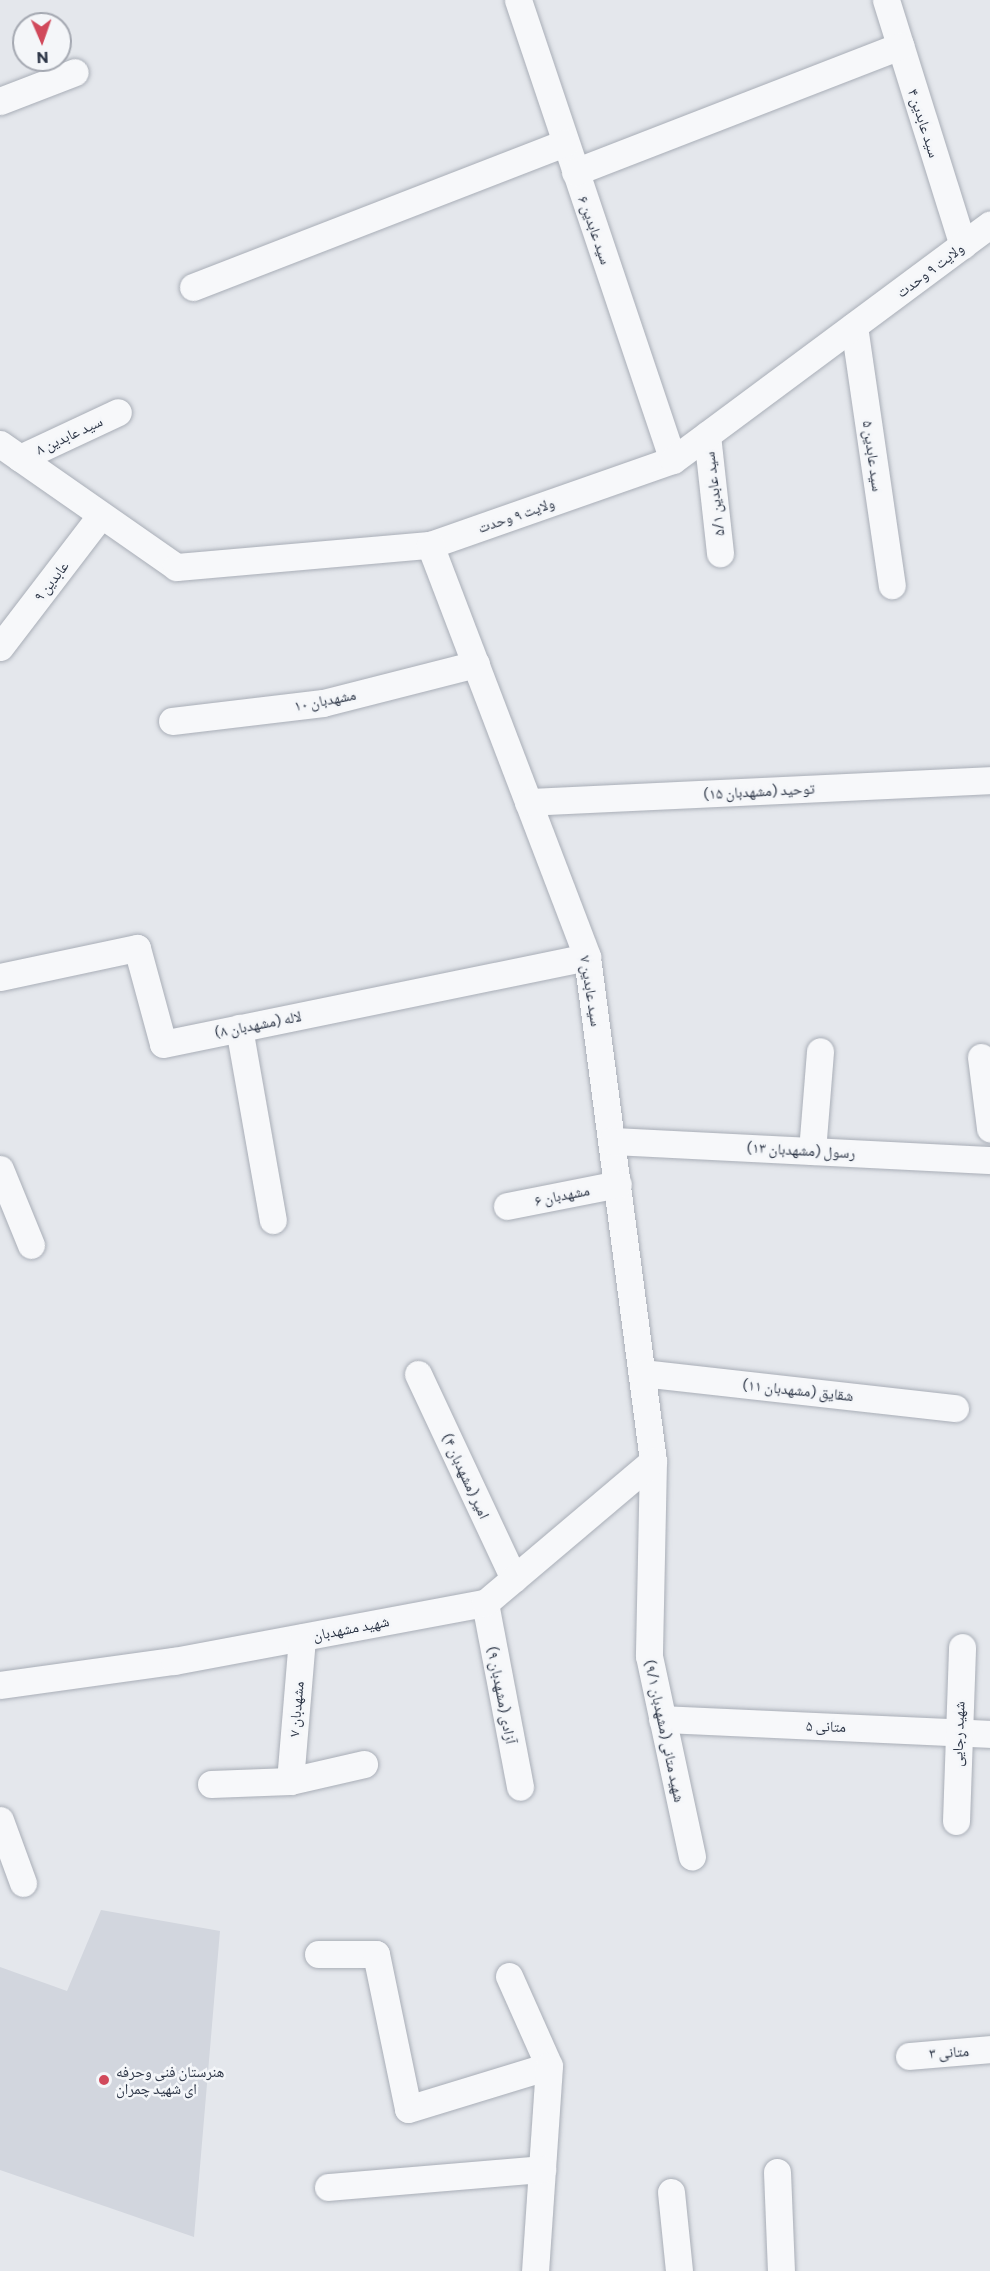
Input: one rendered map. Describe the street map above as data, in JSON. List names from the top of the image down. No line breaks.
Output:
{"streets":{"street":["سید عابدین ۴","سید عابدین ۶","ولایت ۹ وحدت","سید عابدین ۸","سید عابدین ۵","سید عابدین ۵/۱","عابدین ۹","مشهدبان ۱۰","توحید (مشهدبان ۱۵)","سید عابدین ۷","لاله (مشهدبان ۸)","رسول (مشهدبان ۱۳)","مشهدبان ۶","شقایق (مشهدبان ۱۱)","امیر (مشهدبان ۴)","شهید مشهدبان","آزادی (مشهدبان ۹)","مشهدبان ۷","متانی ۵","شهید متانی (مشهدبان ۹/۱)","شهید رجایی","متانی ۳"]},"crossings":[["سید عابدین ۴","ولایت ۹ وحدت"],["سید عابدین ۶","ولایت ۹ وحدت"],["ولایت ۹ وحدت","سید عابدین ۸"],["ولایت ۹ وحدت","سید عابدین ۵"],["ولایت ۹ وحدت","سید عابدین ۵/۱"],["ولایت ۹ وحدت","عابدین ۹"],["ولایت ۹ وحدت","سید عابدین ۷"],["مشهدبان ۱۰","سید عابدین ۷"],["توحید (مشهدبان ۱۵)","سید عابدین ۷"],["سید عابدین ۷","لاله (مشهدبان ۸)"],["سید عابدین ۷","رسول (مشهدبان ۱۳)"],["سید عابدین ۷","مشهدبان ۶"],["سید عابدین ۷","شقایق (مشهدبان ۱۱)"],["سید عابدین ۷","شهید مشهدبان"],["سید عابدین ۷","شهید متانی (مشهدبان ۹/۱)"],["امیر (مشهدبان ۴)","شهید مشهدبان"],["شهید مشهدبان","آزادی (مشهدبان ۹)"],["شهید مشهدبان","مشهدبان ۷"],["شهید مشهدبان","شهید متانی (مشهدبان ۹/۱)"],["متانی ۵","شهید متانی (مشهدبان ۹/۱)"],["متانی ۵","شهید رجایی"]],"places":["هنرستان فنی وحرفه ای شهید چمران"],"north":"bottom"}
